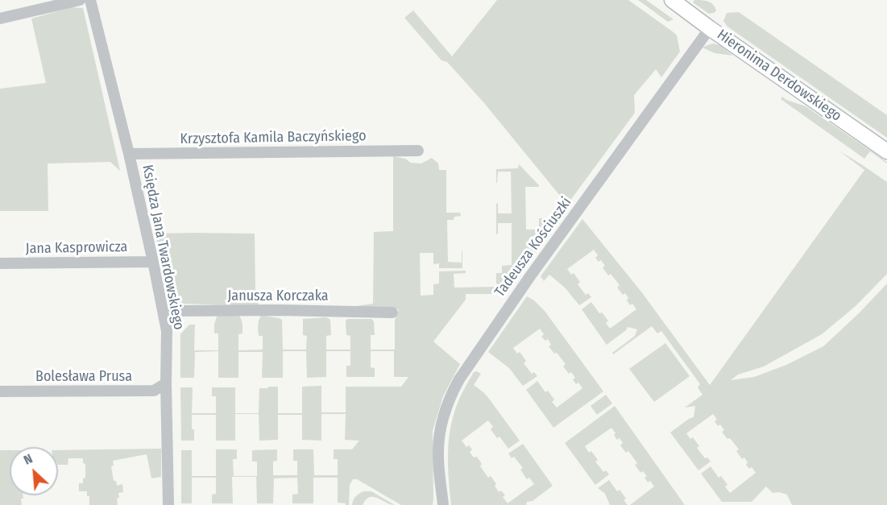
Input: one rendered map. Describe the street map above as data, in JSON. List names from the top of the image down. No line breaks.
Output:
{"streets":{"main road":["Hieronima Derdowskiego"],"street":["Krzysztofa Kamila Baczyńskiego","Księdza Jana Twardowskiego","Tadeusza Kościuszki","Jana Kasprowicza","Janusza Korczaka","Bolesława Prusa"]},"crossings":[["Hieronima Derdowskiego","Tadeusza Kościuszki"],["Krzysztofa Kamila Baczyńskiego","Księdza Jana Twardowskiego"],["Księdza Jana Twardowskiego","Jana Kasprowicza"],["Księdza Jana Twardowskiego","Janusza Korczaka"],["Księdza Jana Twardowskiego","Bolesława Prusa"]],"north":"top left"}
